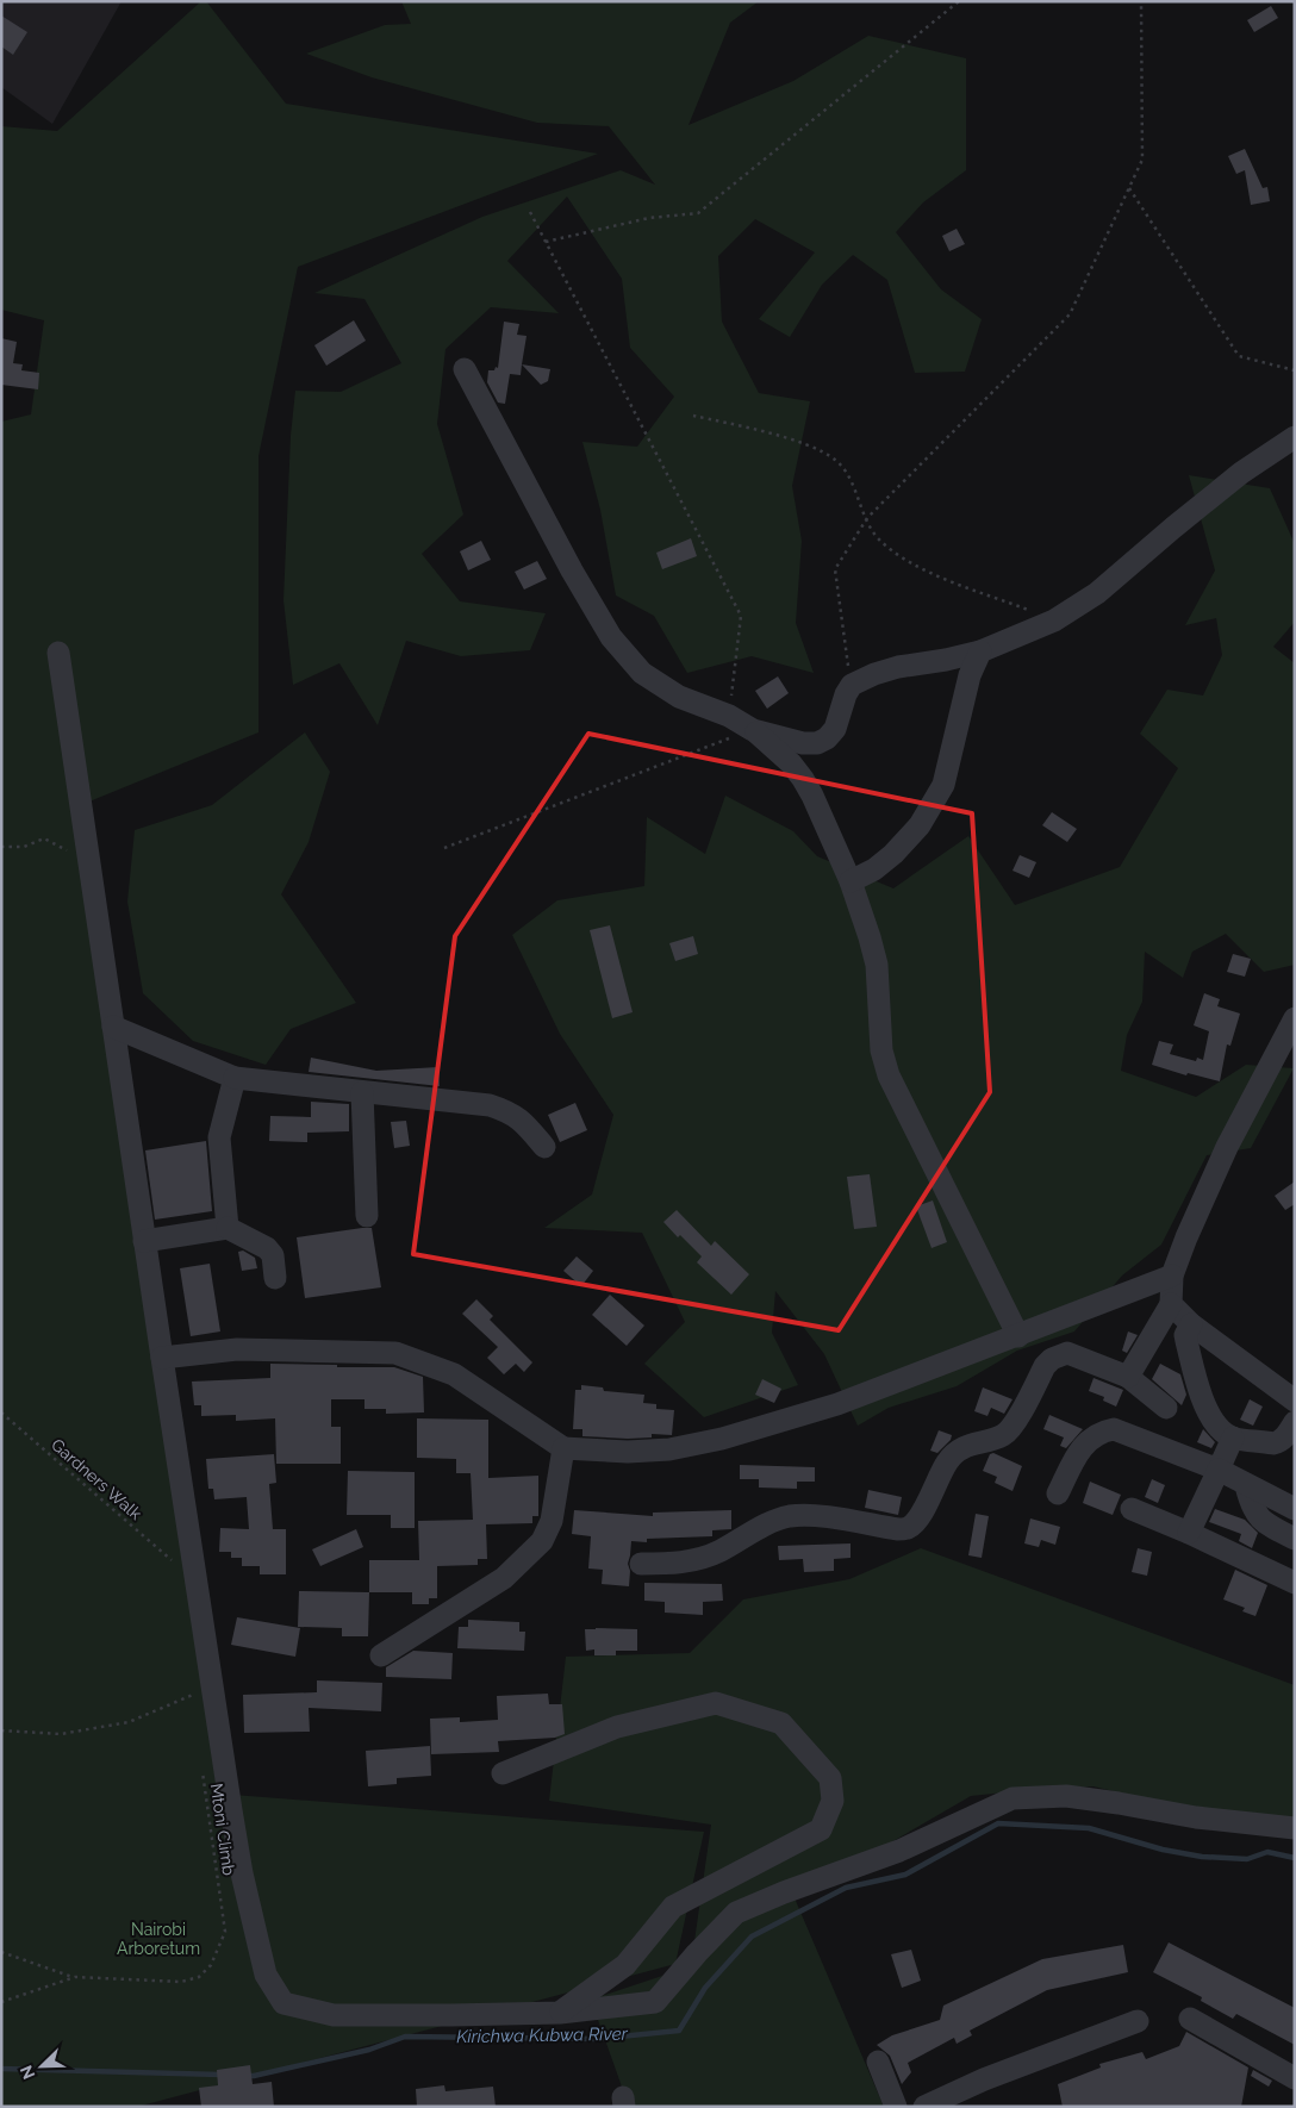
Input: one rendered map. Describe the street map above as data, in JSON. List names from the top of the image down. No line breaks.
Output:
{"streets":{"path":["Gardners Walk","Mtoni Climb"]},"water":["Kirichwa Kubwa River"],"parks":["Nairobi Arboretum"],"north":"bottom left"}
